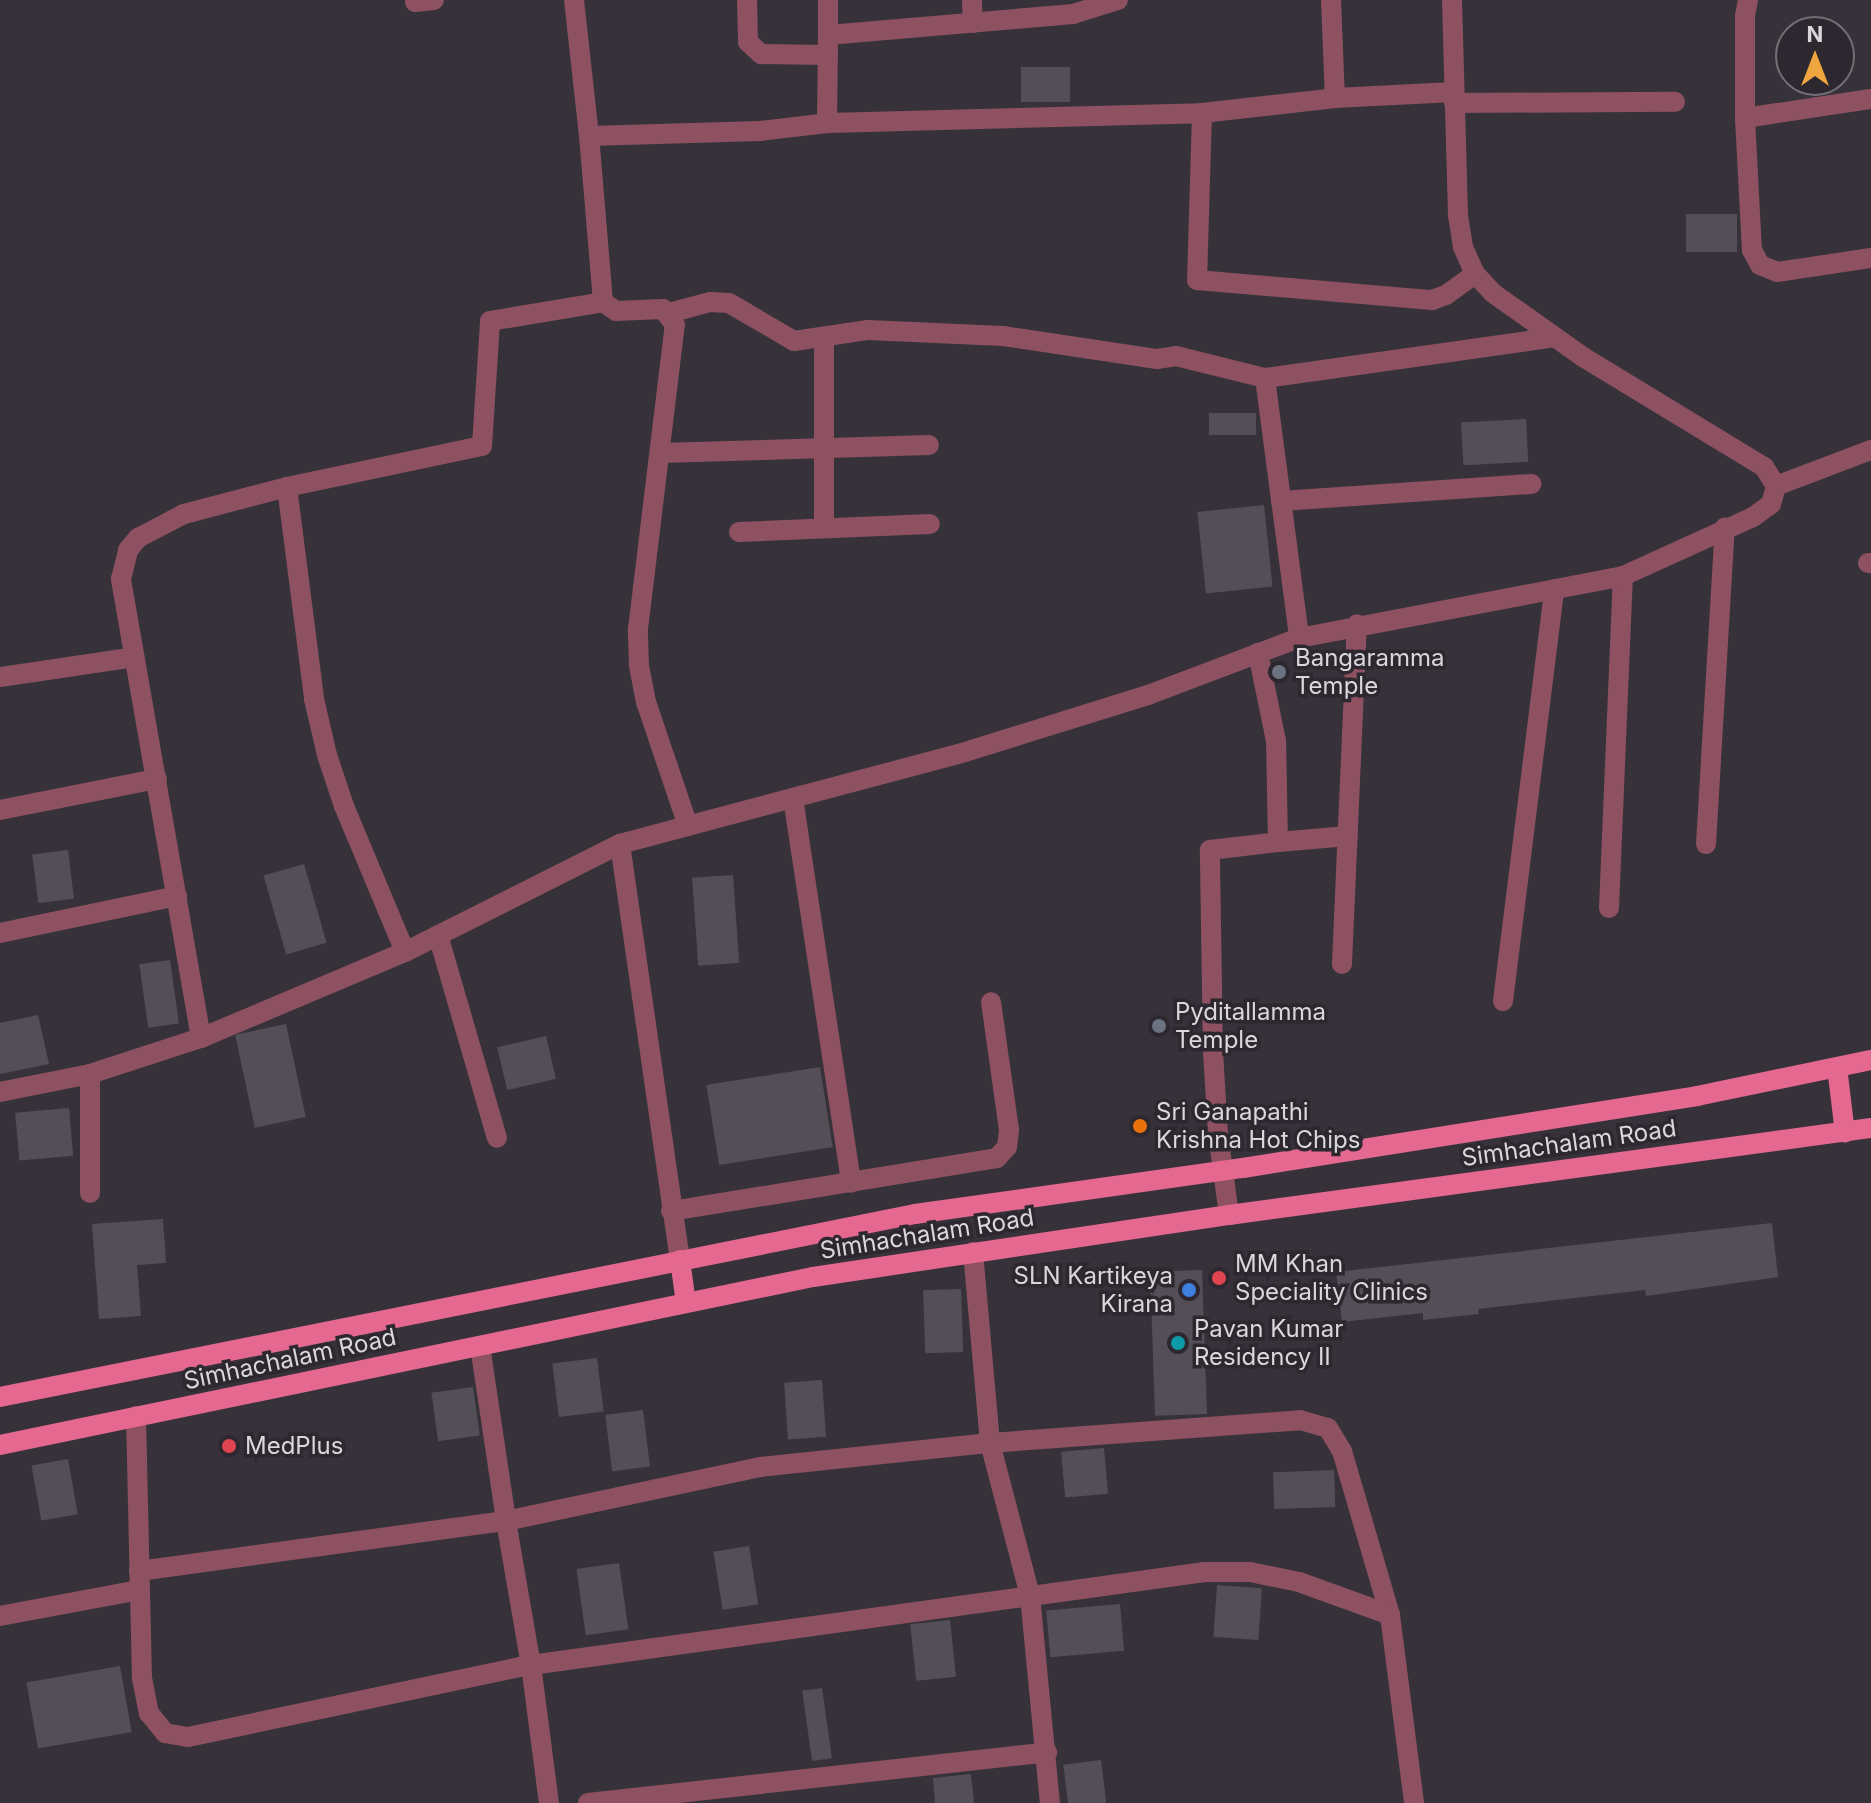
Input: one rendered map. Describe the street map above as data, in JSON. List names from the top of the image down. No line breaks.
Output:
{"streets":{"main road":["Simhachalam Road"]},"places":["Bangaramma Temple","Pyditallamma Temple","Sri Ganapathi Krishna Hot Chips","MM Khan Speciality Clinics","SLN Kartikeya Kirana","Pavan Kumar Residency II","MedPlus"],"north":"top"}
